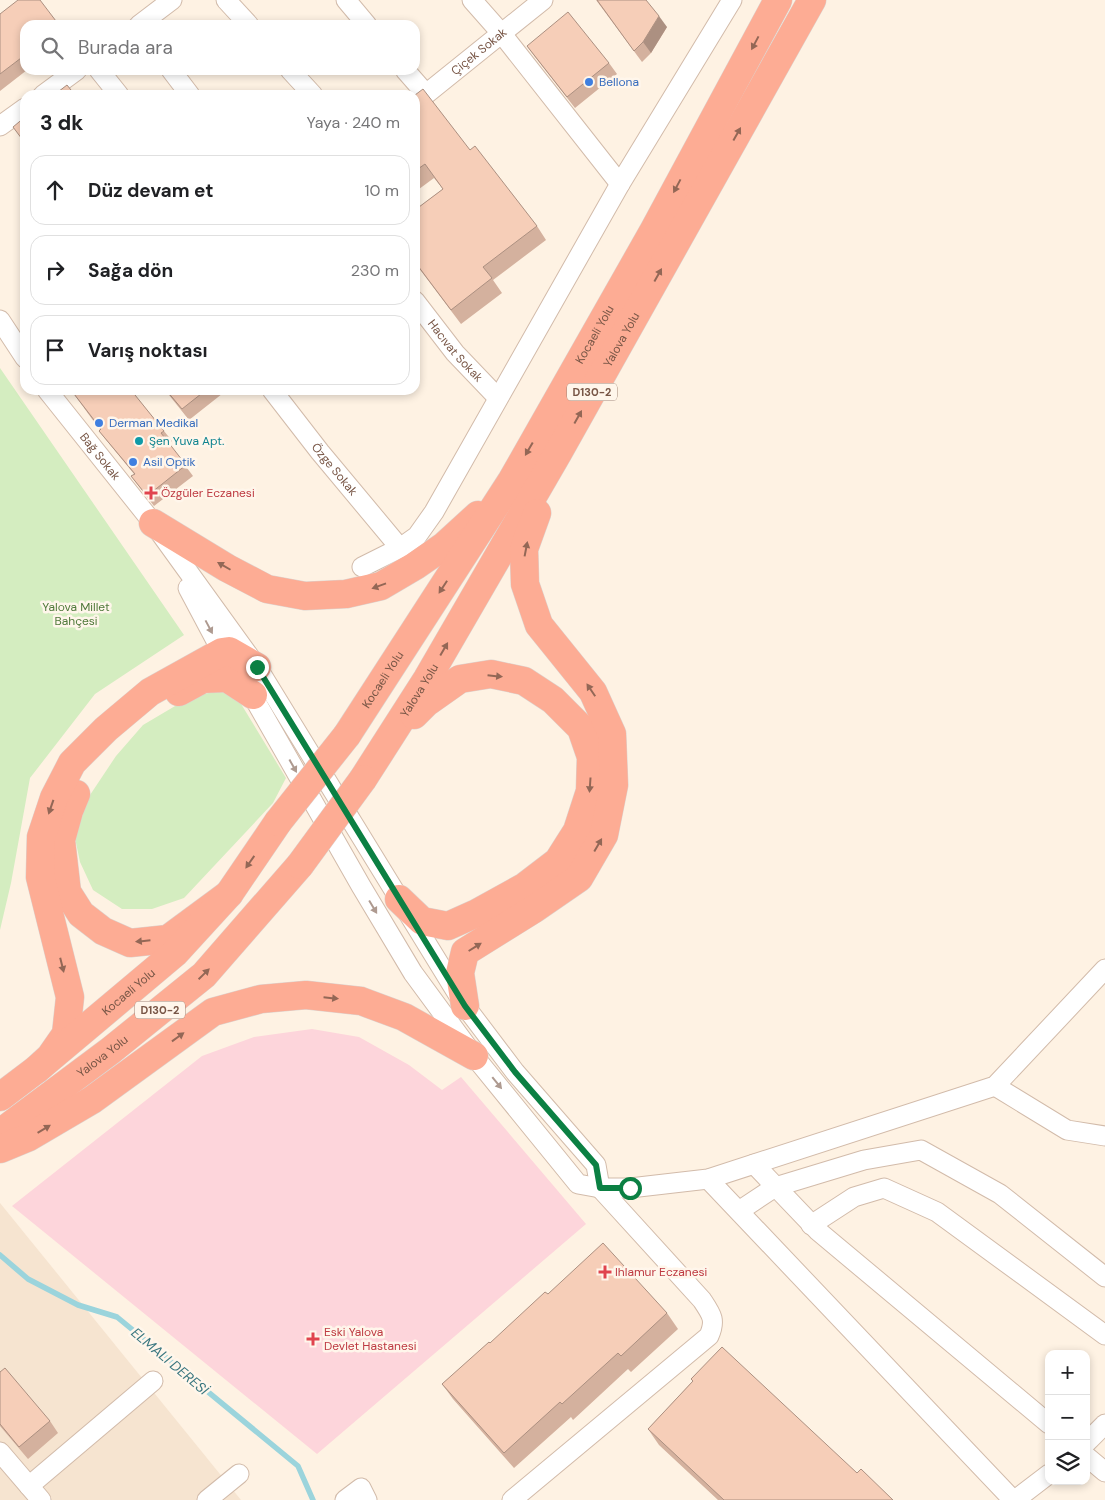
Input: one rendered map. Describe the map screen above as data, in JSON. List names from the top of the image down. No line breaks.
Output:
{"streets":{"highway":["Kocaeli̇ Yolu","Yalova Yolu","D130-2"],"street":["Çiçek Sokak","Hacıvat Sokak","Bağ Sokak","Özge Sokak"]},"one_way":["Kocaeli̇ Yolu","Yalova Yolu"],"water":["ELMALI DERESİ"],"parks":["Yalova Millet Bahçesi"],"places":{"other":["Bellona","Derman Medikal","Şen Yuva Apt.","Asil Optik"],"health":["Özgüler Eczanesi","Ihlamur Eczanesi","Eski Yalova Devlet Hastanesi"]},"page":{"search":"Burada ara","heading":["3 dk","Yaya · 240 m"],"list":[["Düz devam et","10 m"],["Sağa dön","230 m"],"Varış noktası"],"map_buttons":["+","−"]}}
